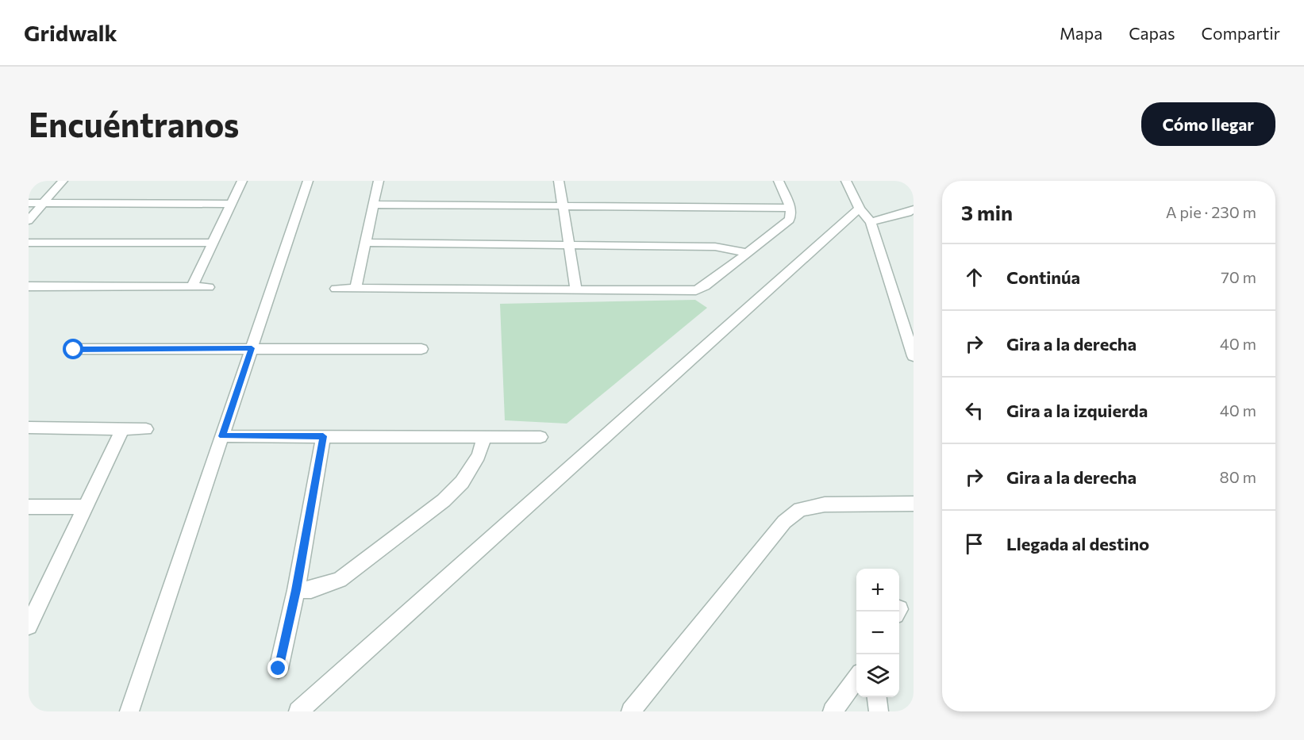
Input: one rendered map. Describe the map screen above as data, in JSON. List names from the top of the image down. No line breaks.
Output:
{"page":{"header":"Gridwalk","nav":["Mapa","Capas","Compartir"],"buttons":"Cómo llegar","title":"Encuéntranos","heading":["3 min","A pie · 230 m"],"list":[["Continúa","70 m"],["Gira a la derecha","40 m"],["Gira a la izquierda","40 m"],["Gira a la derecha","80 m"],"Llegada al destino"],"map_buttons":["+","−"]}}
